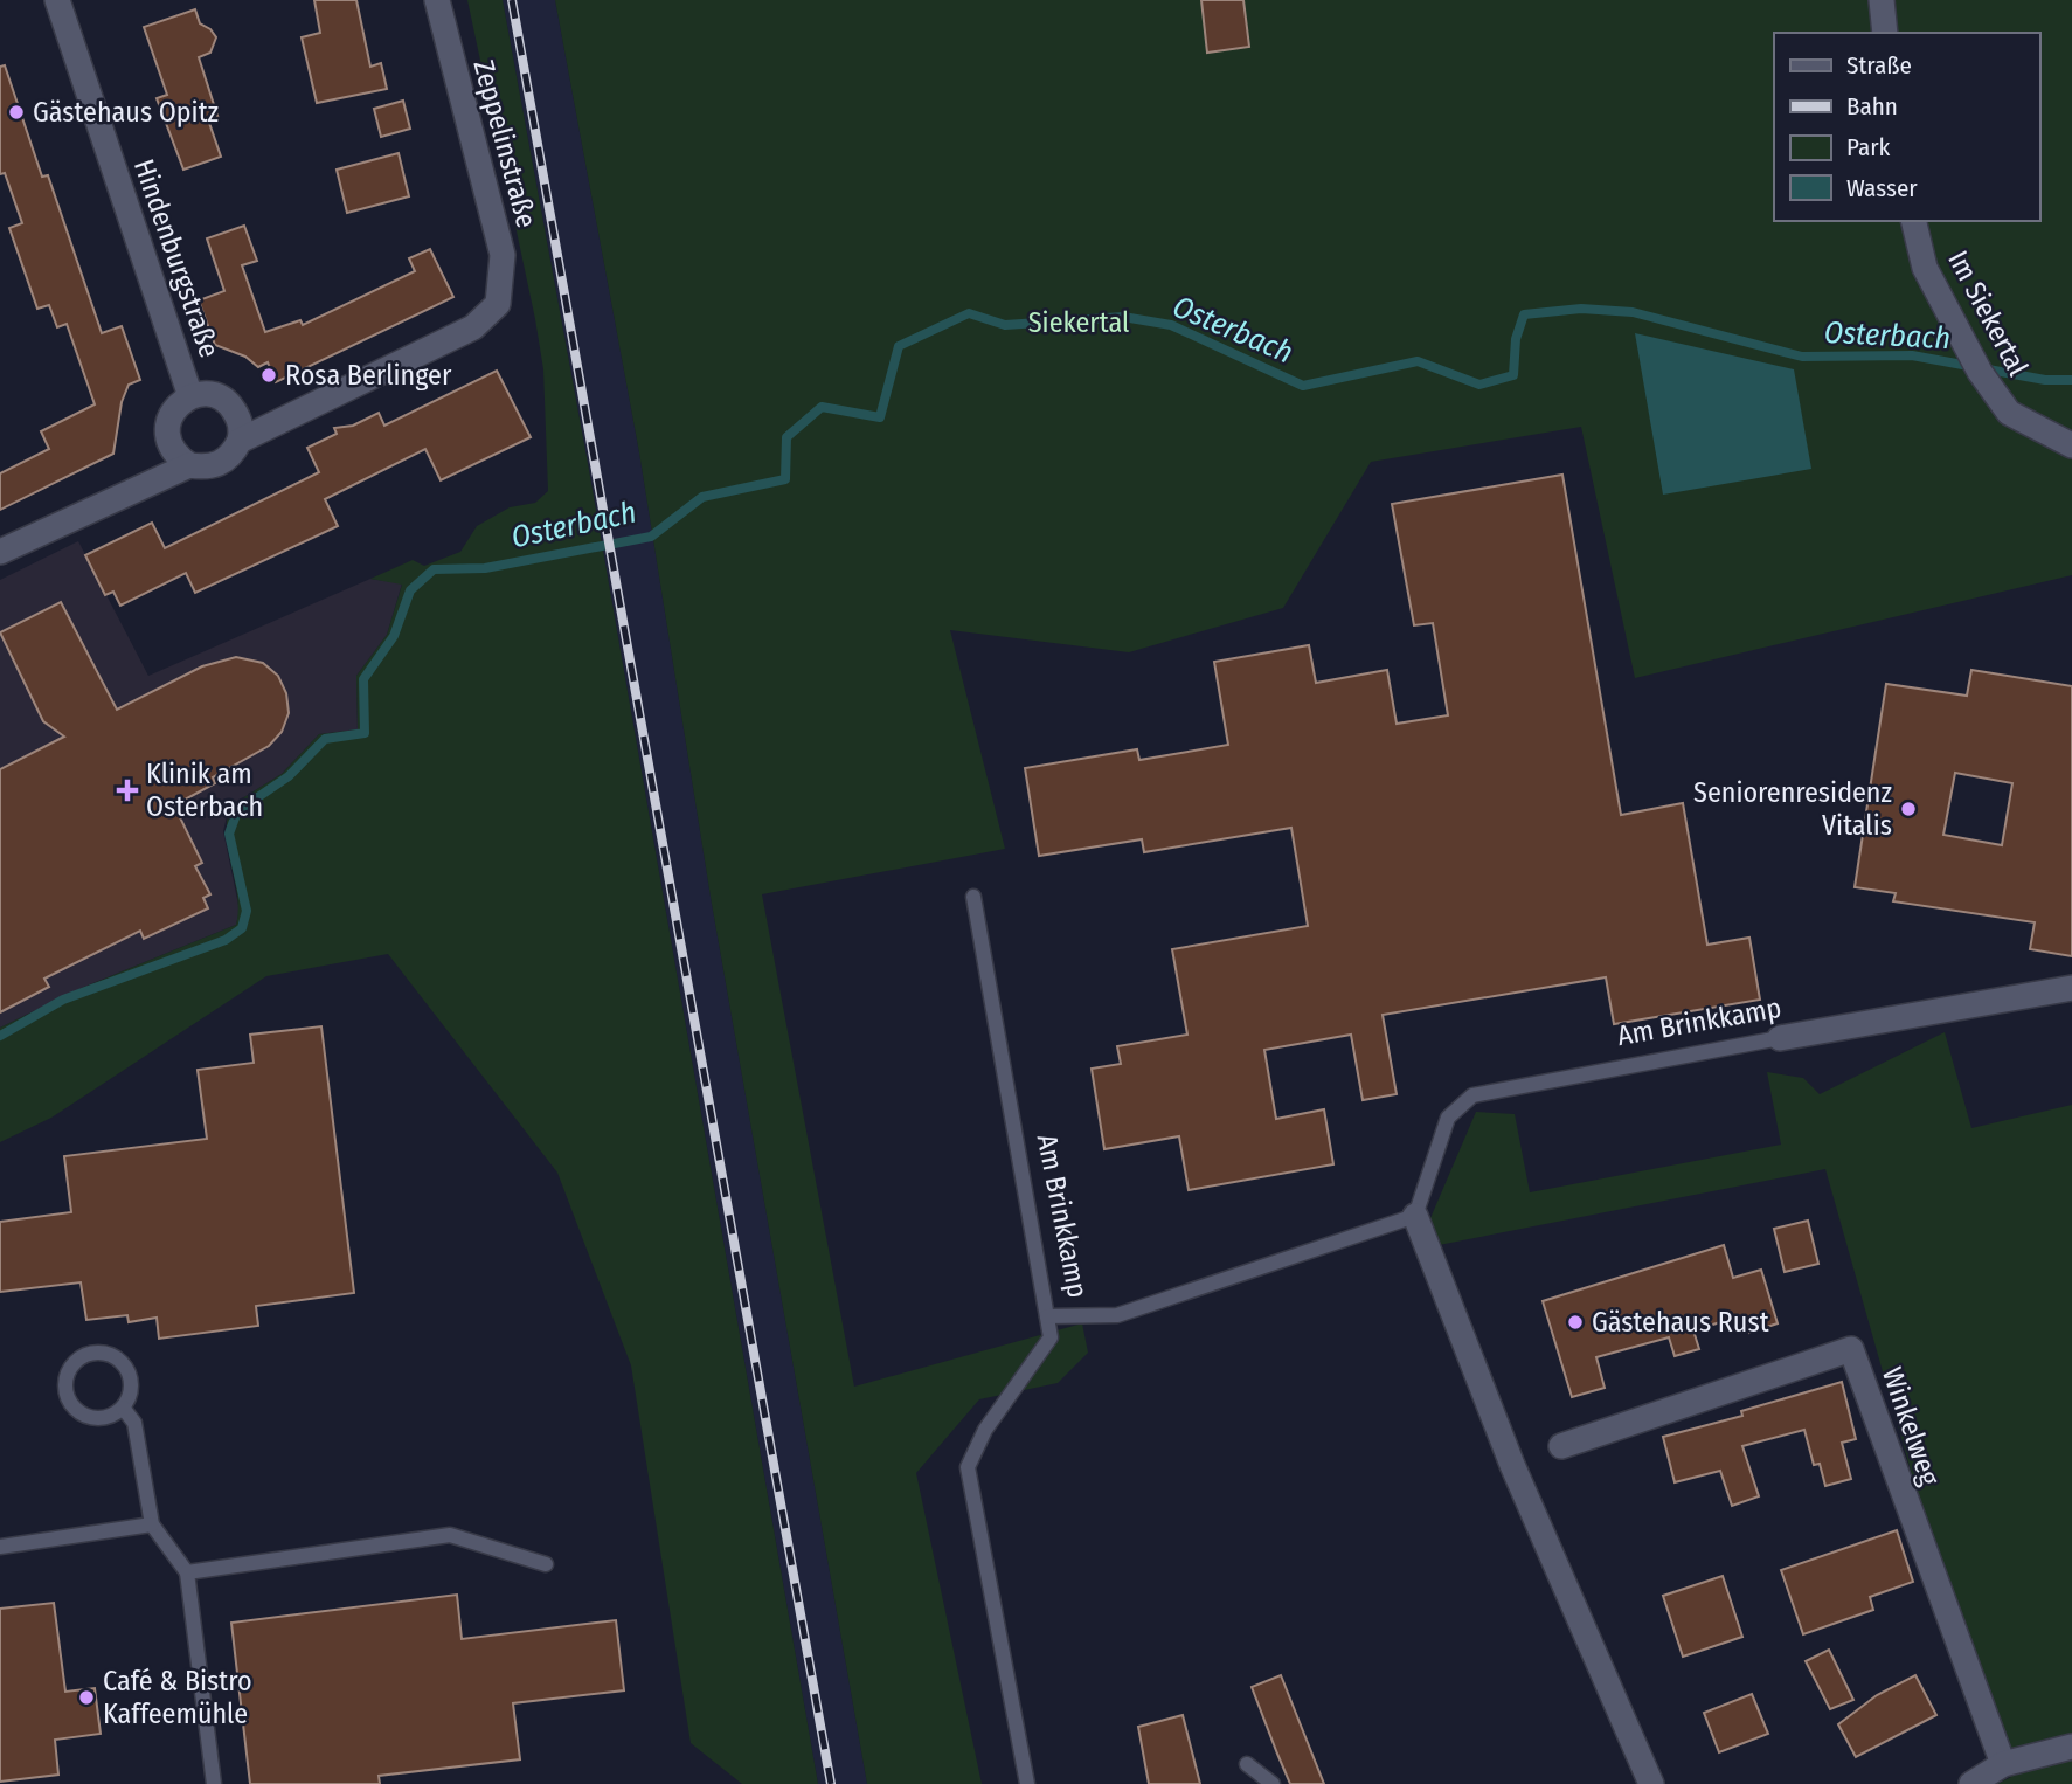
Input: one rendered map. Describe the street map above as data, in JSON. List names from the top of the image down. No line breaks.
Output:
{"streets":{"street":["Zeppelinstraße","Hindenburgstraße","Im Siekertal","Am Brinkkamp","Winkelweg"]},"crossings":[["Zeppelinstraße","Hindenburgstraße"]],"water":["Osterbach"],"parks":["Siekertal"],"places":{"other":["Gästehaus Opitz","Rosa Berlinger","Seniorenresidenz Vitalis","Gästehaus Rust","Café & Bistro Kaffeemühle"],"health":["Klinik am Osterbach"]},"legend":["Straße","Bahn","Park","Wasser"]}
